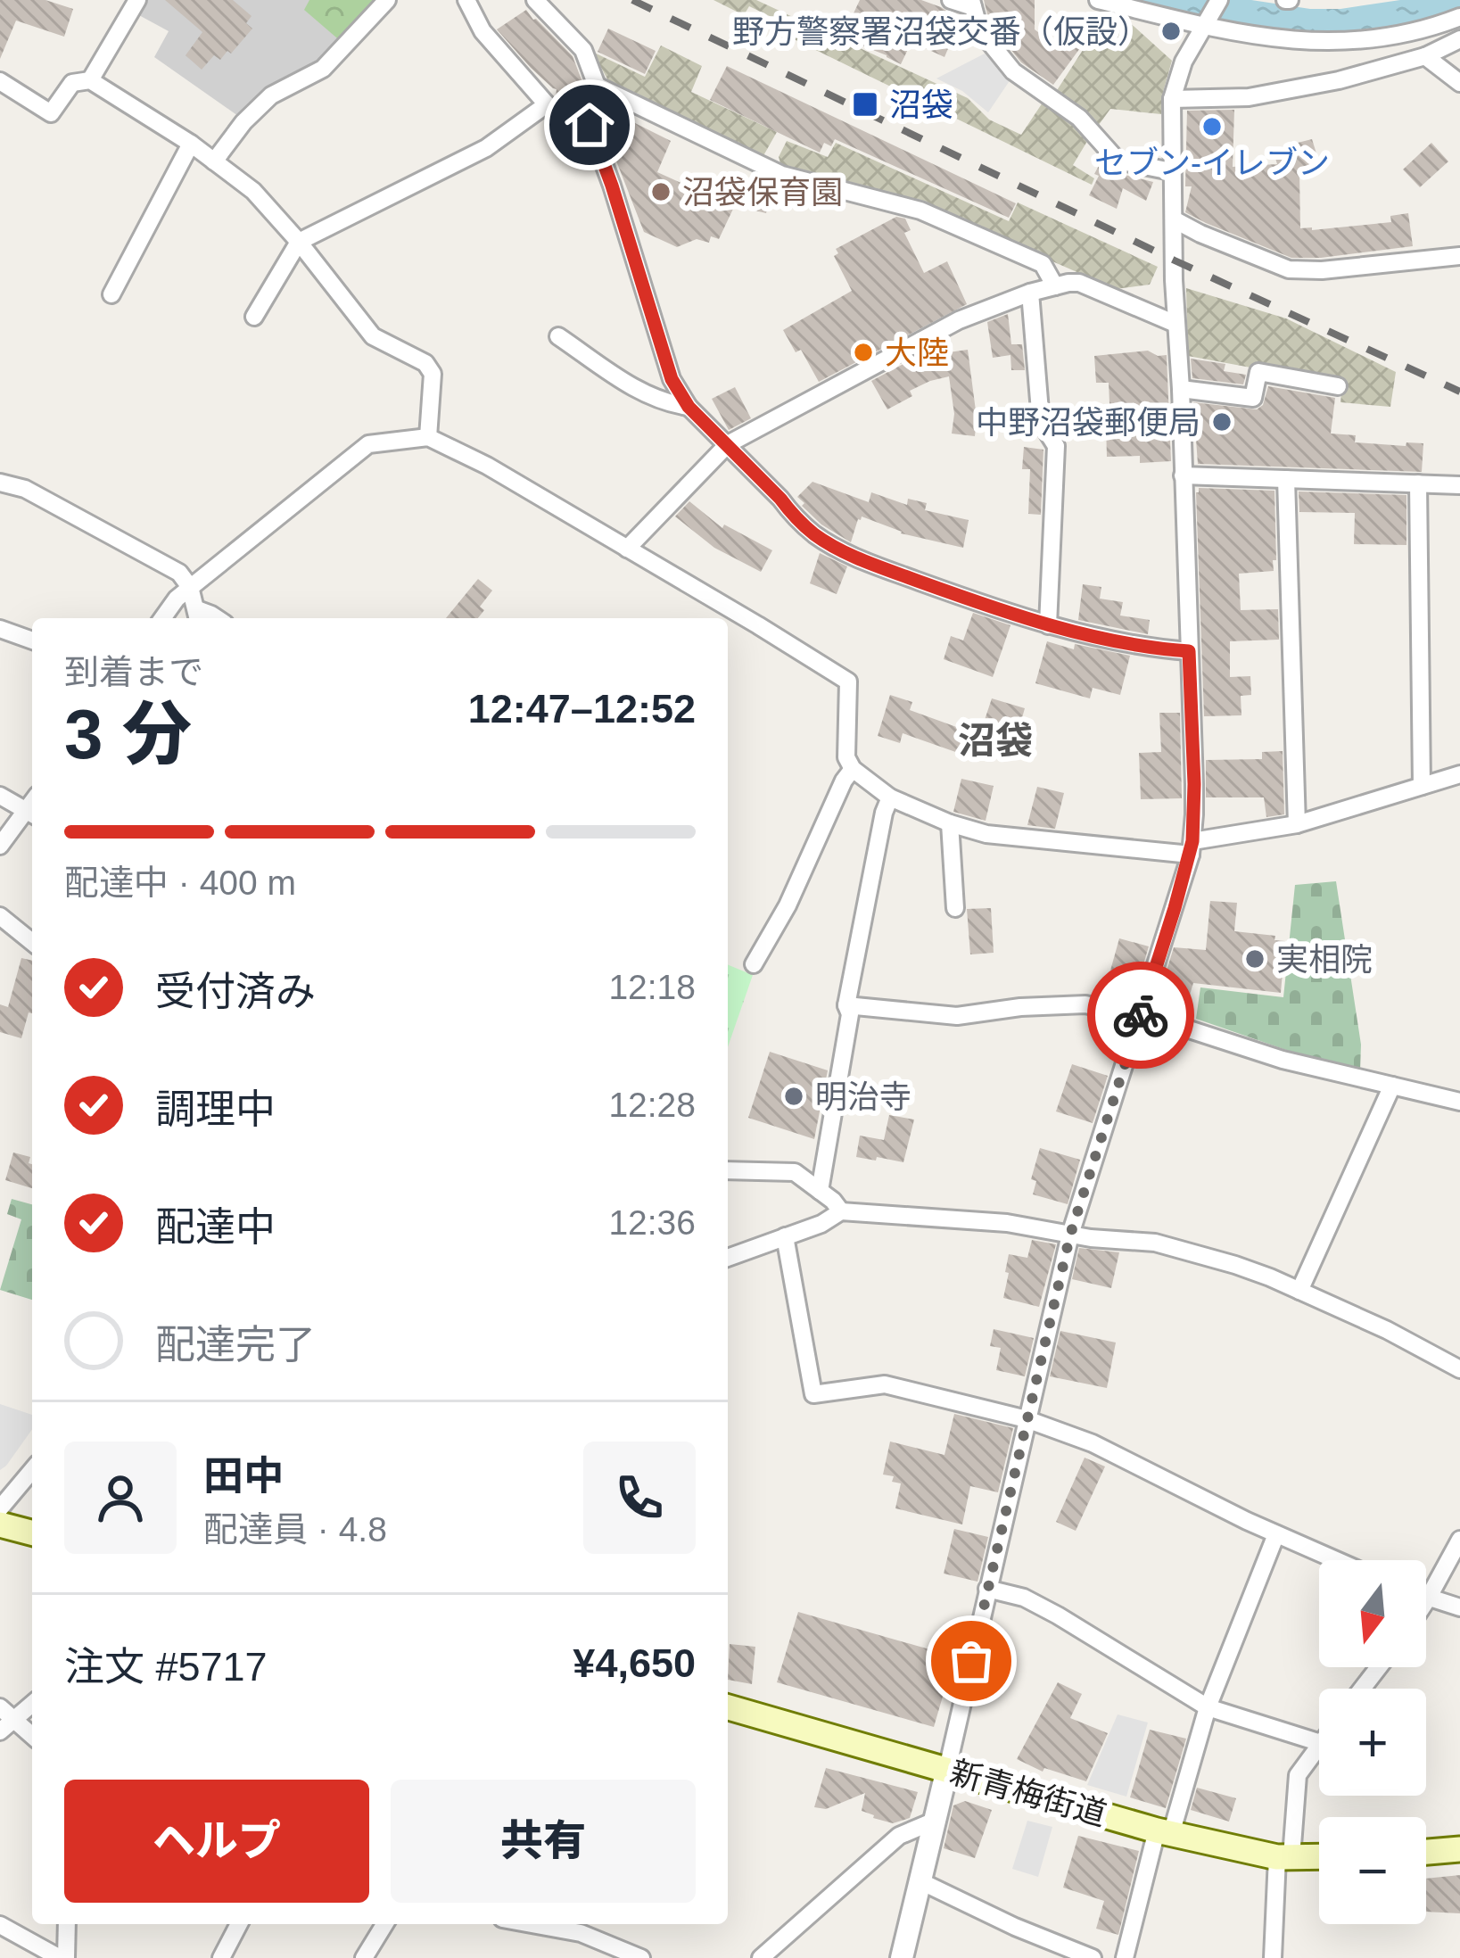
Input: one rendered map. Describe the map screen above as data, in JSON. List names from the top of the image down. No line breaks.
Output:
{"streets":{"main road":["新青梅街道"]},"districts":["沼袋"],"places":{"other":["野方警察署沼袋交番（仮設）","セブン-イレブン","沼袋保育園","大陸","中野沼袋郵便局","実相院","明治寺"],"transit":["沼袋"]},"north":"bottom","page":{"heading":["3 分","到着まで","12:47–12:52"],"panel":["田中","配達員 · 4.8","注文 #5717","¥4,650"],"bar":"配達中 · 400 m","list":[["受付済み","12:18"],["調理中","12:28"],["配達中","12:36"],"配達完了"],"map_buttons":["+","−"],"buttons":["ヘルプ","共有"]}}
